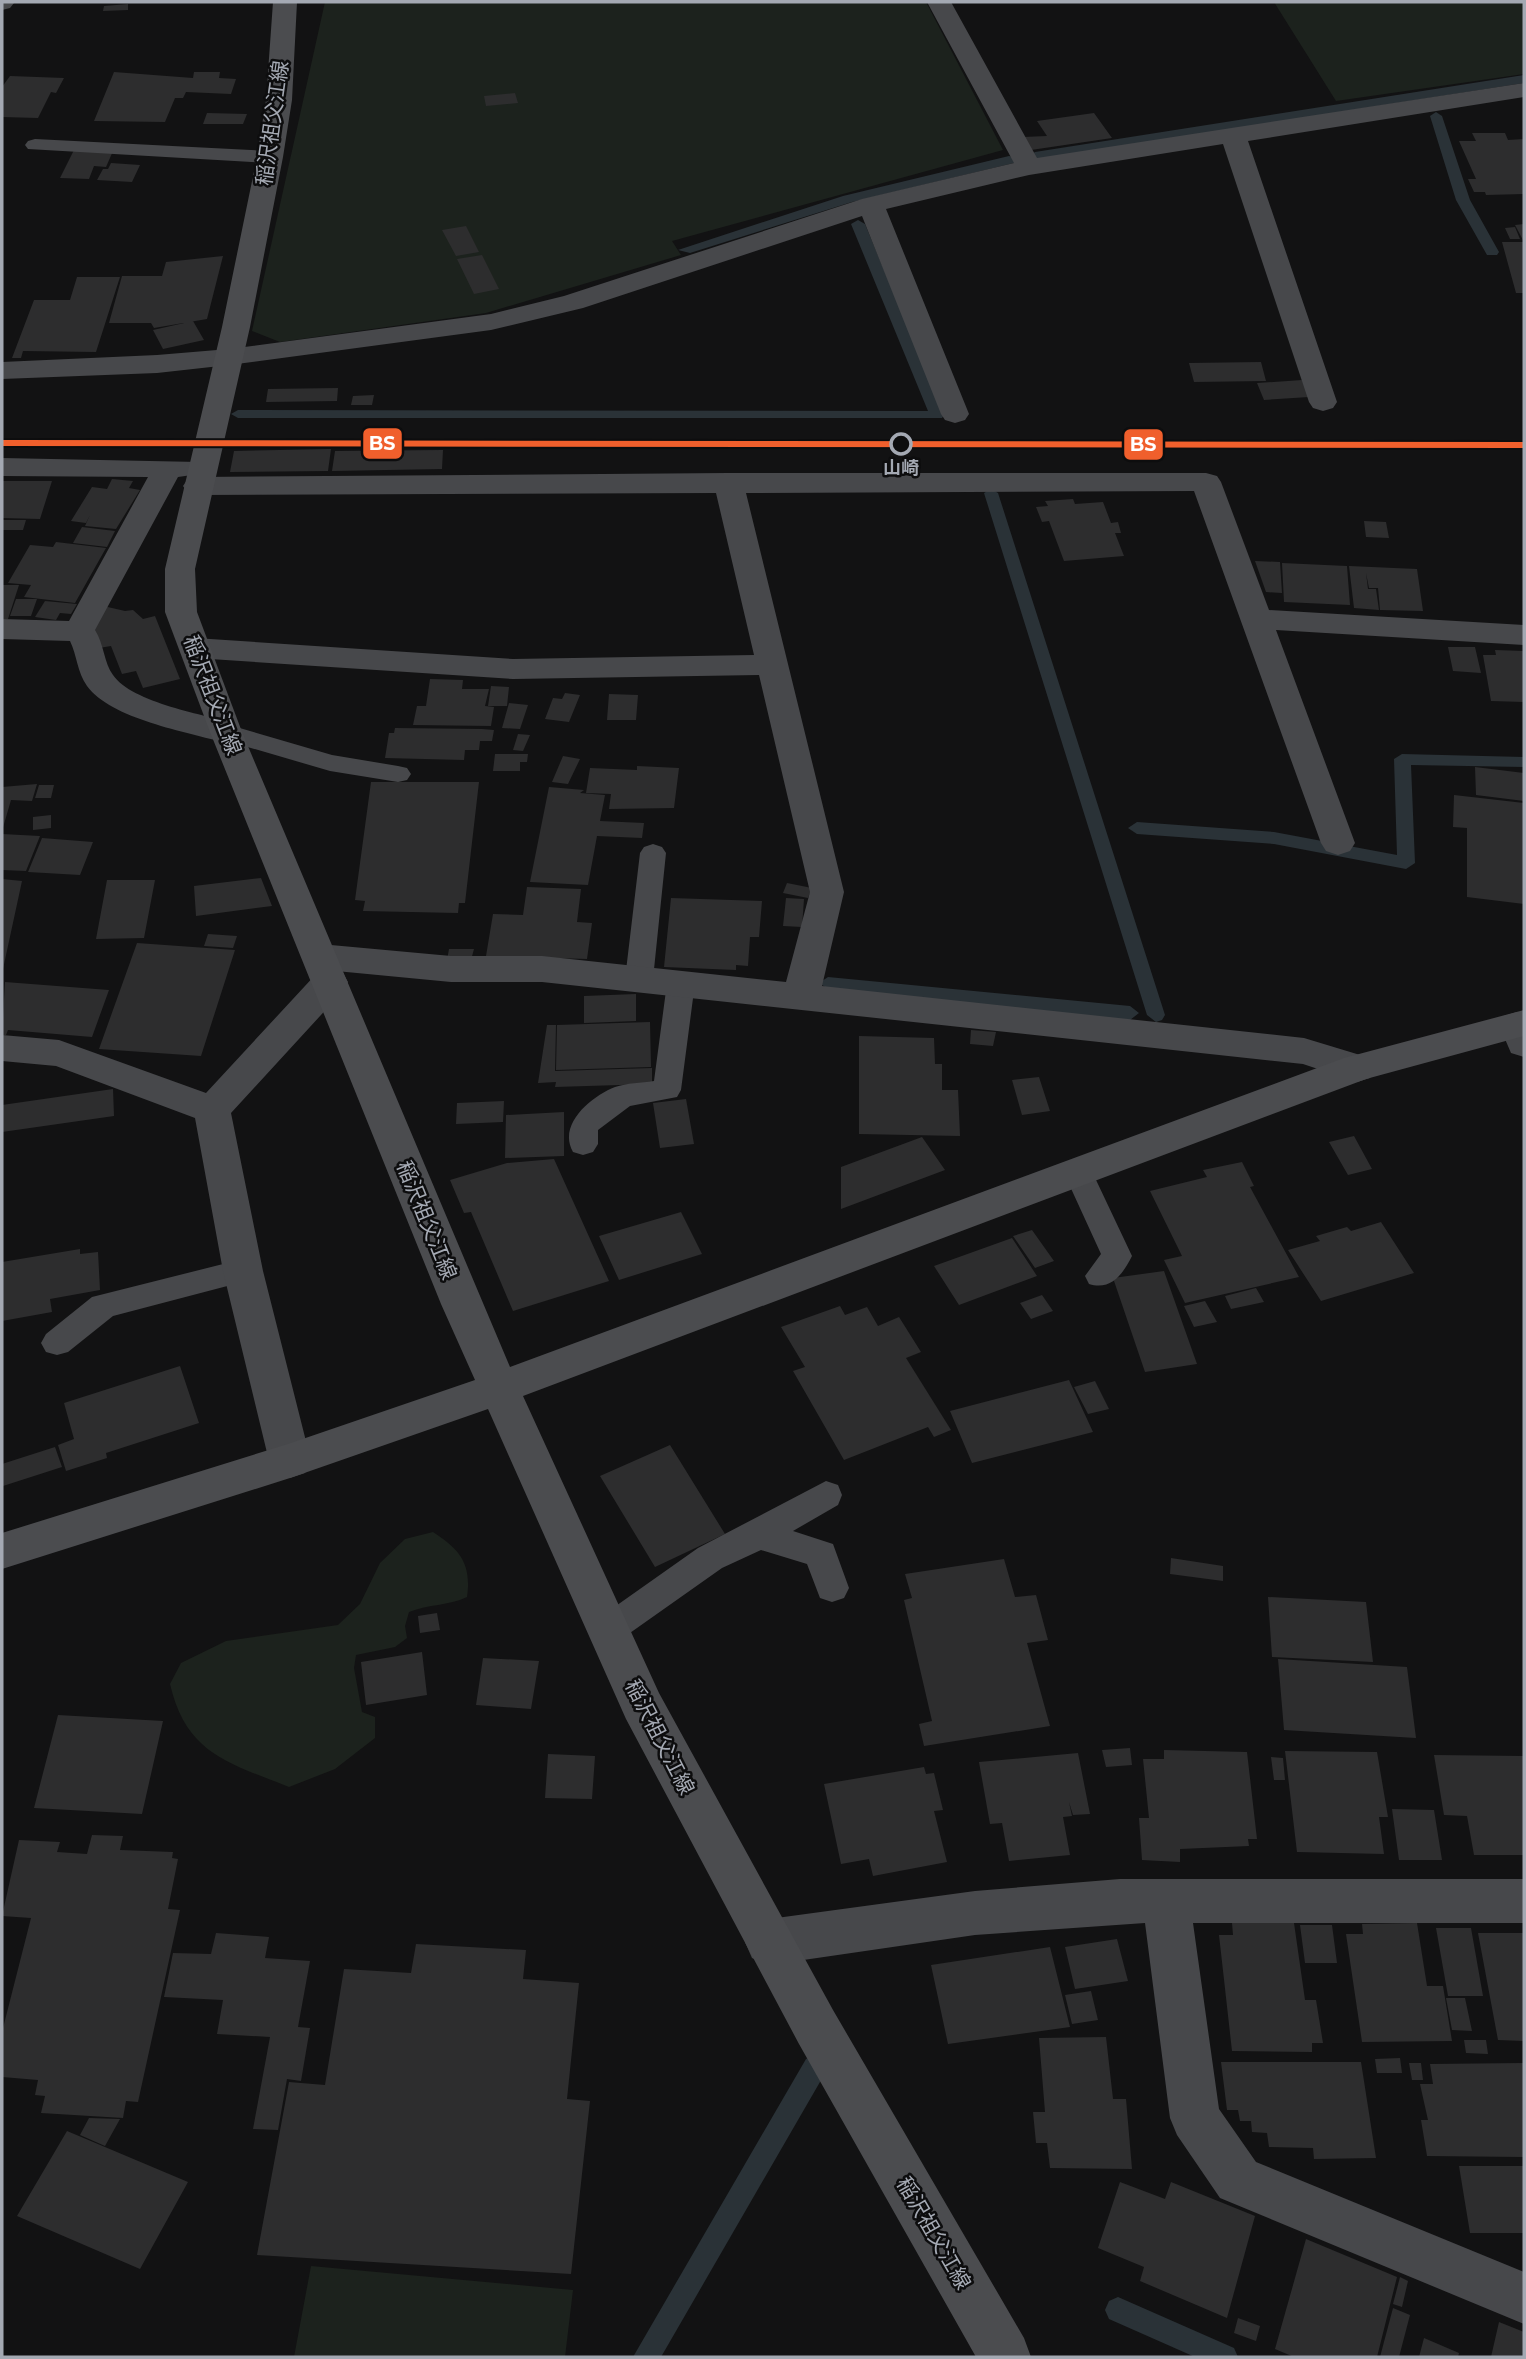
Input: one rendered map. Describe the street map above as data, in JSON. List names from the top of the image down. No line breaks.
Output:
{"streets":{"main road":["稲沢祖父江線"]},"places":["山崎"],"lines":["transit line BS"]}
